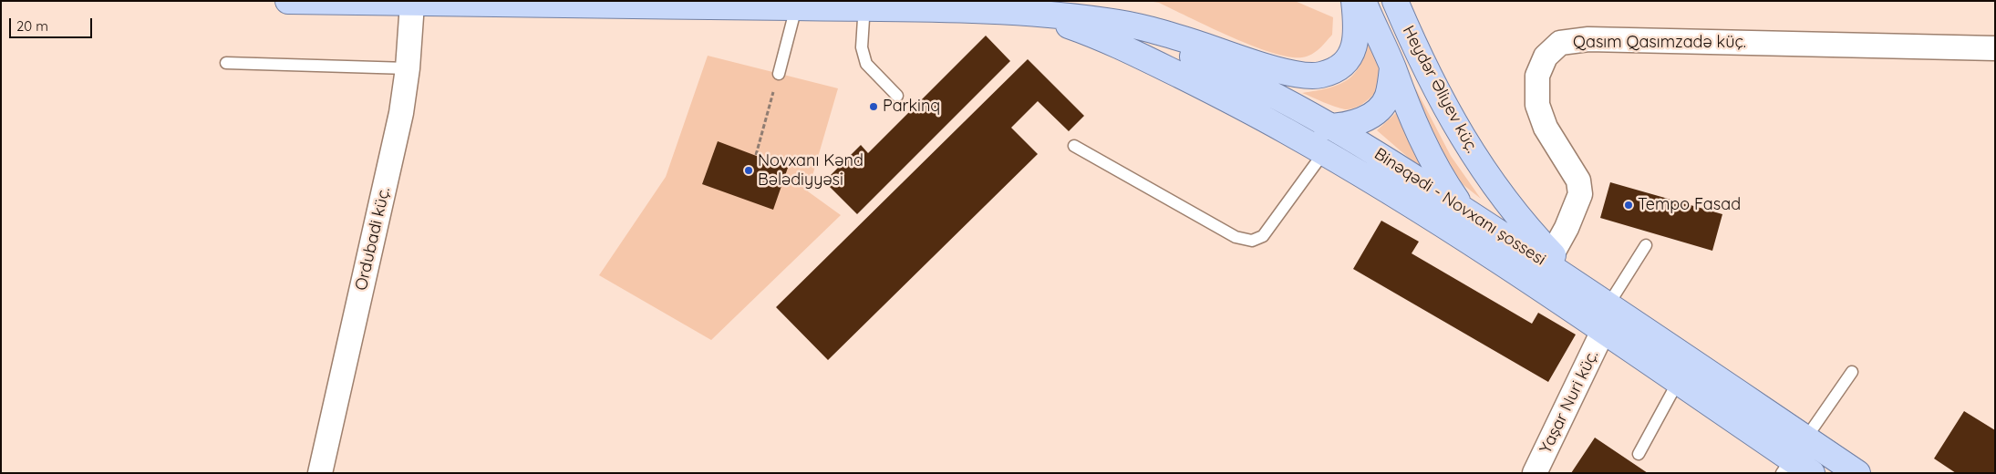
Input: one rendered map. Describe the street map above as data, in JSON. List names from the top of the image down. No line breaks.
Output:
{"streets":{"main road":["Heydər Əliyev küç.","Binəqədi - Novxanı şossesi"],"street":["Qasım Qasımzadə küç.","Ordubadi küç.","Yaşar Nuri küç."]},"crossings":[["Qasım Qasımzadə küç.","Heydər Əliyev küç."],["Heydər Əliyev küç.","Binəqədi - Novxanı şossesi"],["Binəqədi - Novxanı şossesi","Yaşar Nuri küç."]],"places":["Parkinq","Novxanı Kənd Bələdiyyəsi","Tempo Fasad"],"scale_bar":"20 m"}
